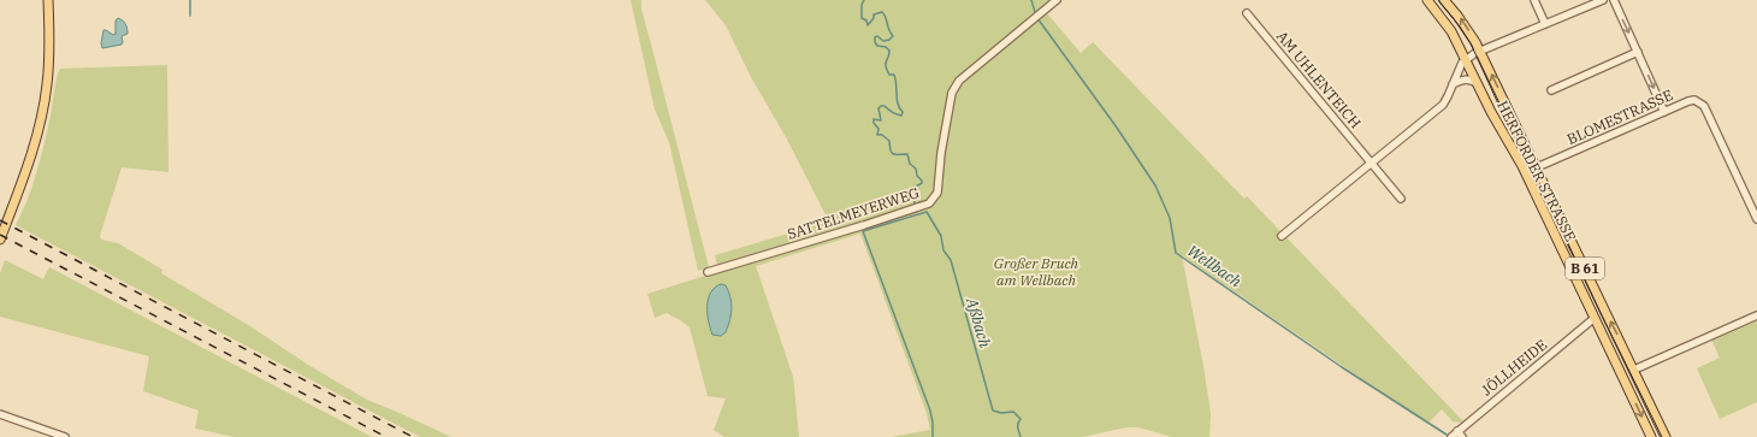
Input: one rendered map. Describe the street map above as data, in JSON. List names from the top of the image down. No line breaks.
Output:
{"streets":{"main road":["HERFORDER STRASSE","B 61"],"street":["AM UHLENTEICH","BLOMESTRASSE","SATTELMEYERWEG","JÖLLHEIDE"]},"crossings":[["BLOMESTRASSE","HERFORDER STRASSE"],["HERFORDER STRASSE","JÖLLHEIDE"]],"water":["Wellbach","Aßbach"],"parks":["Großer Bruch am Wellbach"]}
